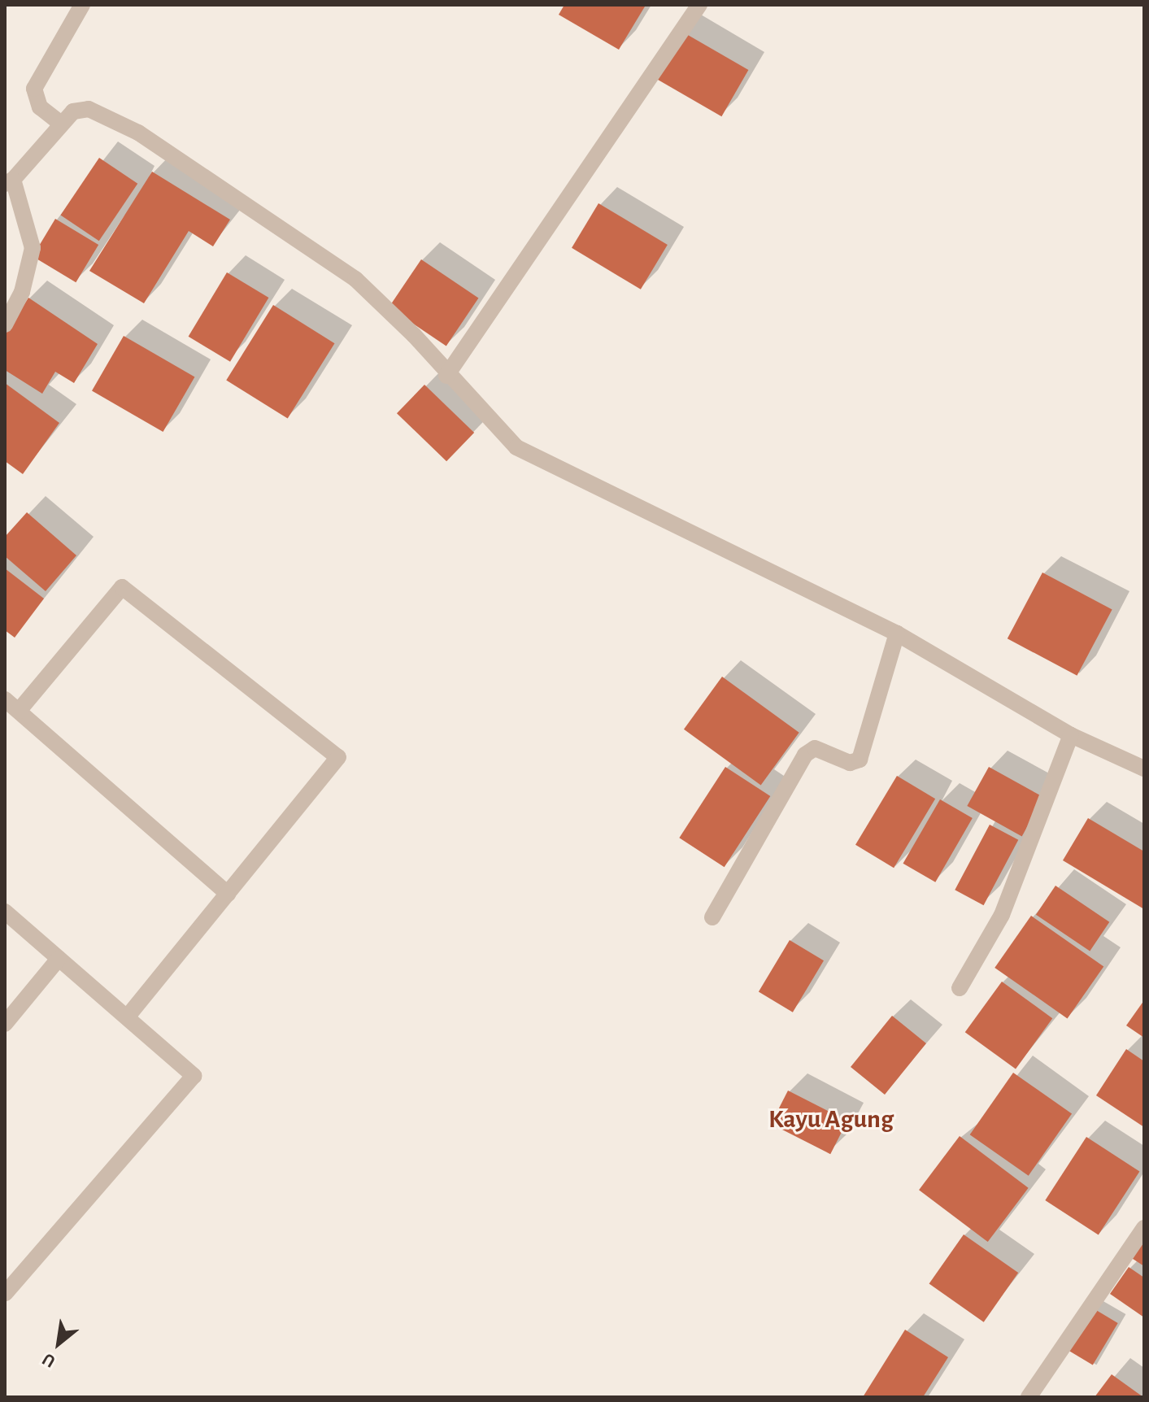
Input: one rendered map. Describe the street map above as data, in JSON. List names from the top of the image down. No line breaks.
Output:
{"districts":["Kayu Agung"],"north":"bottom left"}
